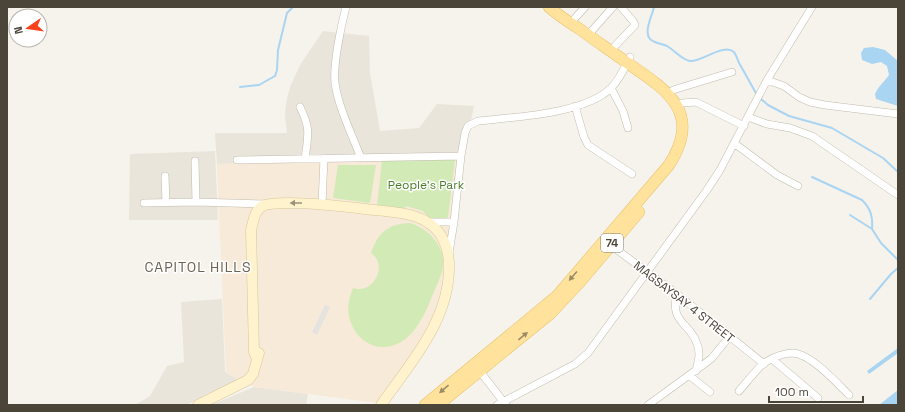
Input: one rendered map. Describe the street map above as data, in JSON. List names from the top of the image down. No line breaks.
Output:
{"streets":{"main road":["74"],"street":["MAGSAYSAY 4 STREET"]},"crossings":[["74","MAGSAYSAY 4 STREET"]],"districts":["CAPITOL HILLS"],"parks":["People's Park"],"scale_bar":"100 m","north":"left"}
